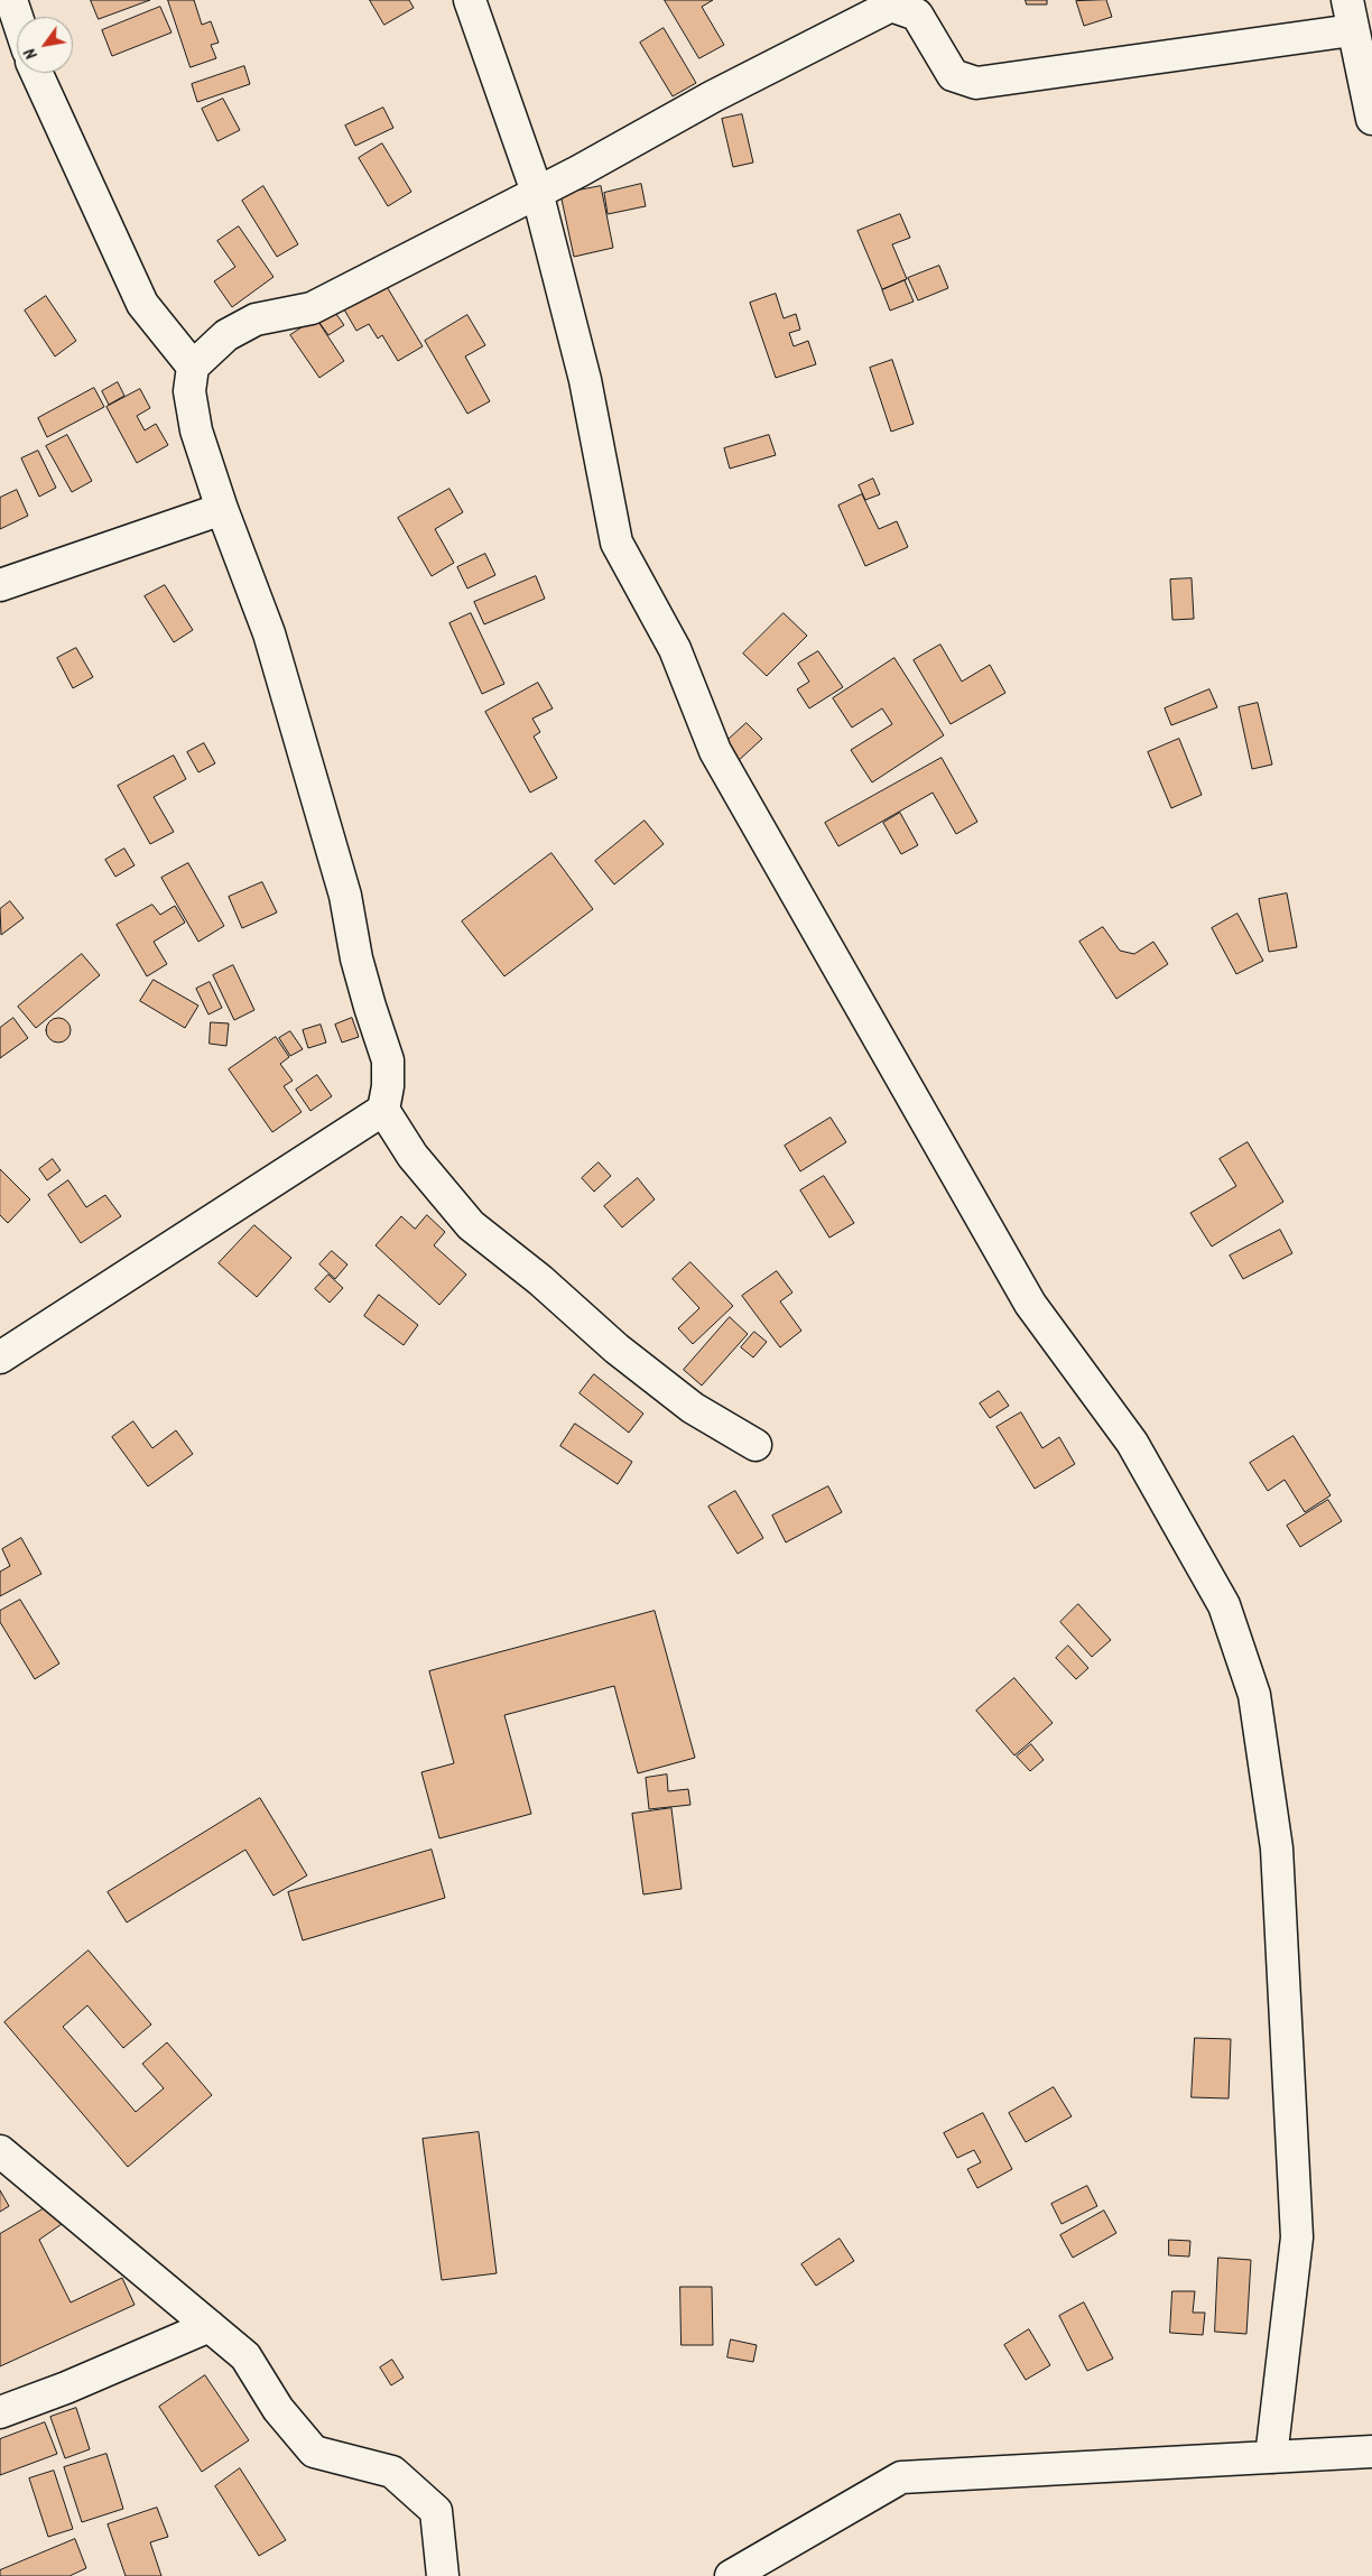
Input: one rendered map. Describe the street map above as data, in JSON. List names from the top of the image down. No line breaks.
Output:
{"north":"bottom left"}
